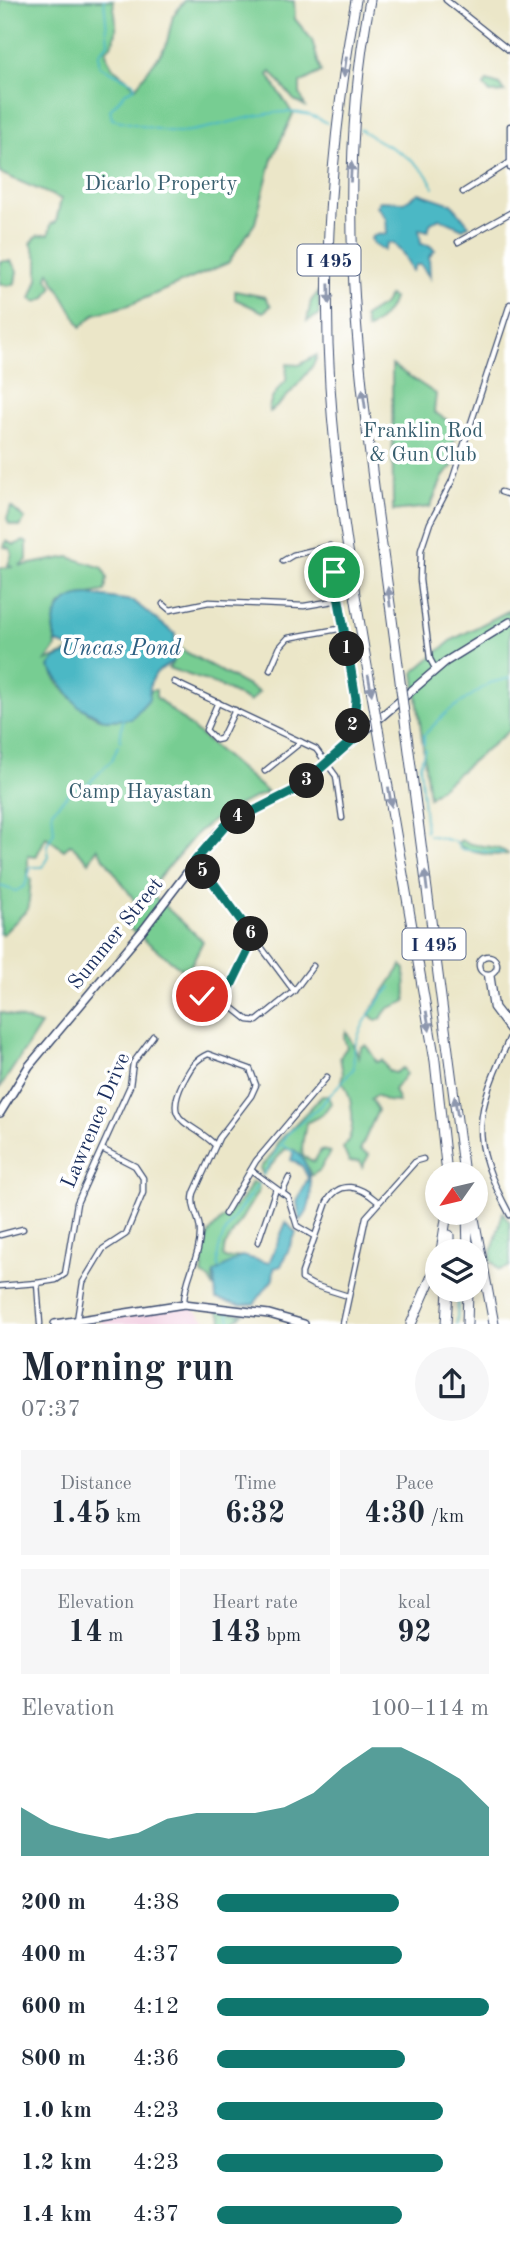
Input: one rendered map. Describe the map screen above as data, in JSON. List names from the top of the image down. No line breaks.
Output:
{"streets":{"highway":["I 495"],"main road":["Summer Street"],"street":["Lawrence Drive"]},"water":["Uncas Pond"],"parks":["Dicarlo Property","Franklin Rod & Gun Club","Camp Hayastan"],"north":"bottom left","page":{"pins":["1","2","3","4","5","6"],"heading":["Morning run","07:37"],"stats":[["Distance","1.45 km"],["Time","6:32"],["Pace","4:30 /km"],["Elevation","14 m"],["Heart rate","143 bpm"],["kcal","92"]],"chart":["Elevation","100–114 m"],"list":[{"name":"200 m","note":"4:38"},{"name":"400 m","note":"4:37"},{"name":"600 m","note":"4:12"},{"name":"800 m","note":"4:36"},{"name":"1.0 km","note":"4:23"},{"name":"1.2 km","note":"4:23"},{"name":"1.4 km","note":"4:37"}]}}
